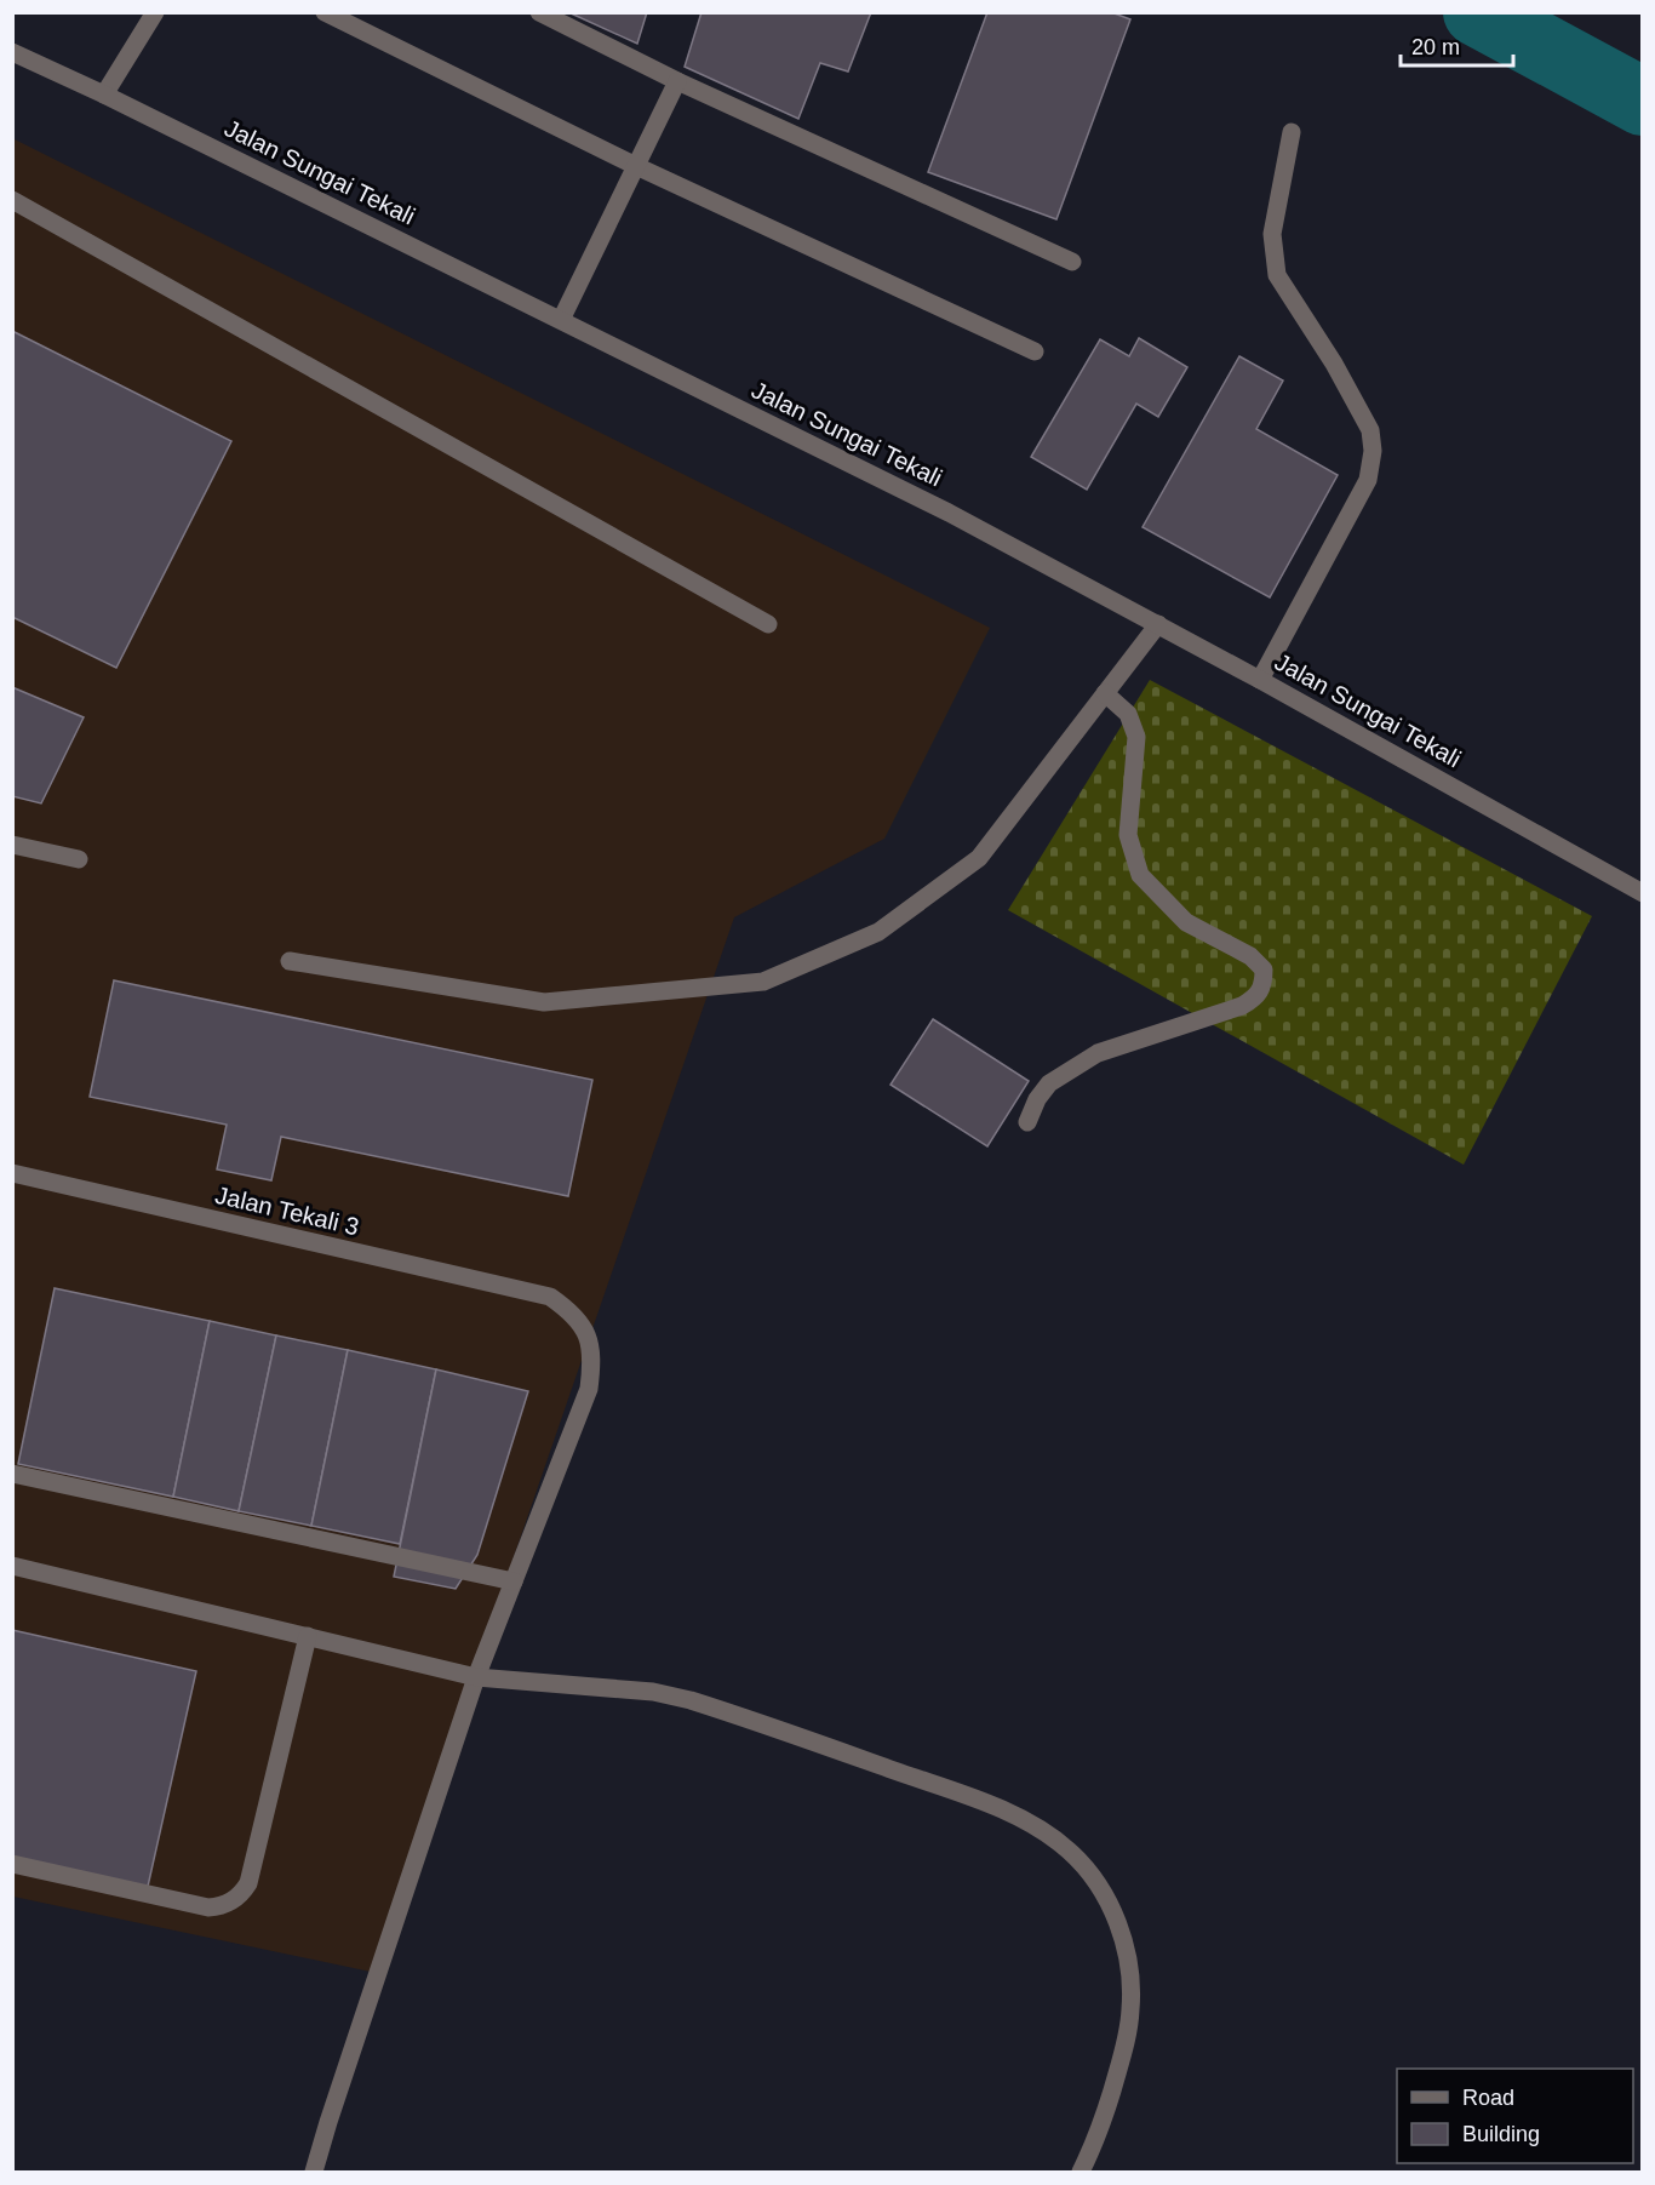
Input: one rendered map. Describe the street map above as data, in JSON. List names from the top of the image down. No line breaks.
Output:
{"streets":{"street":["Jalan Sungai Tekali","Jalan Tekali 3"]},"legend":["Road","Building"],"scale_bar":"20 m"}
